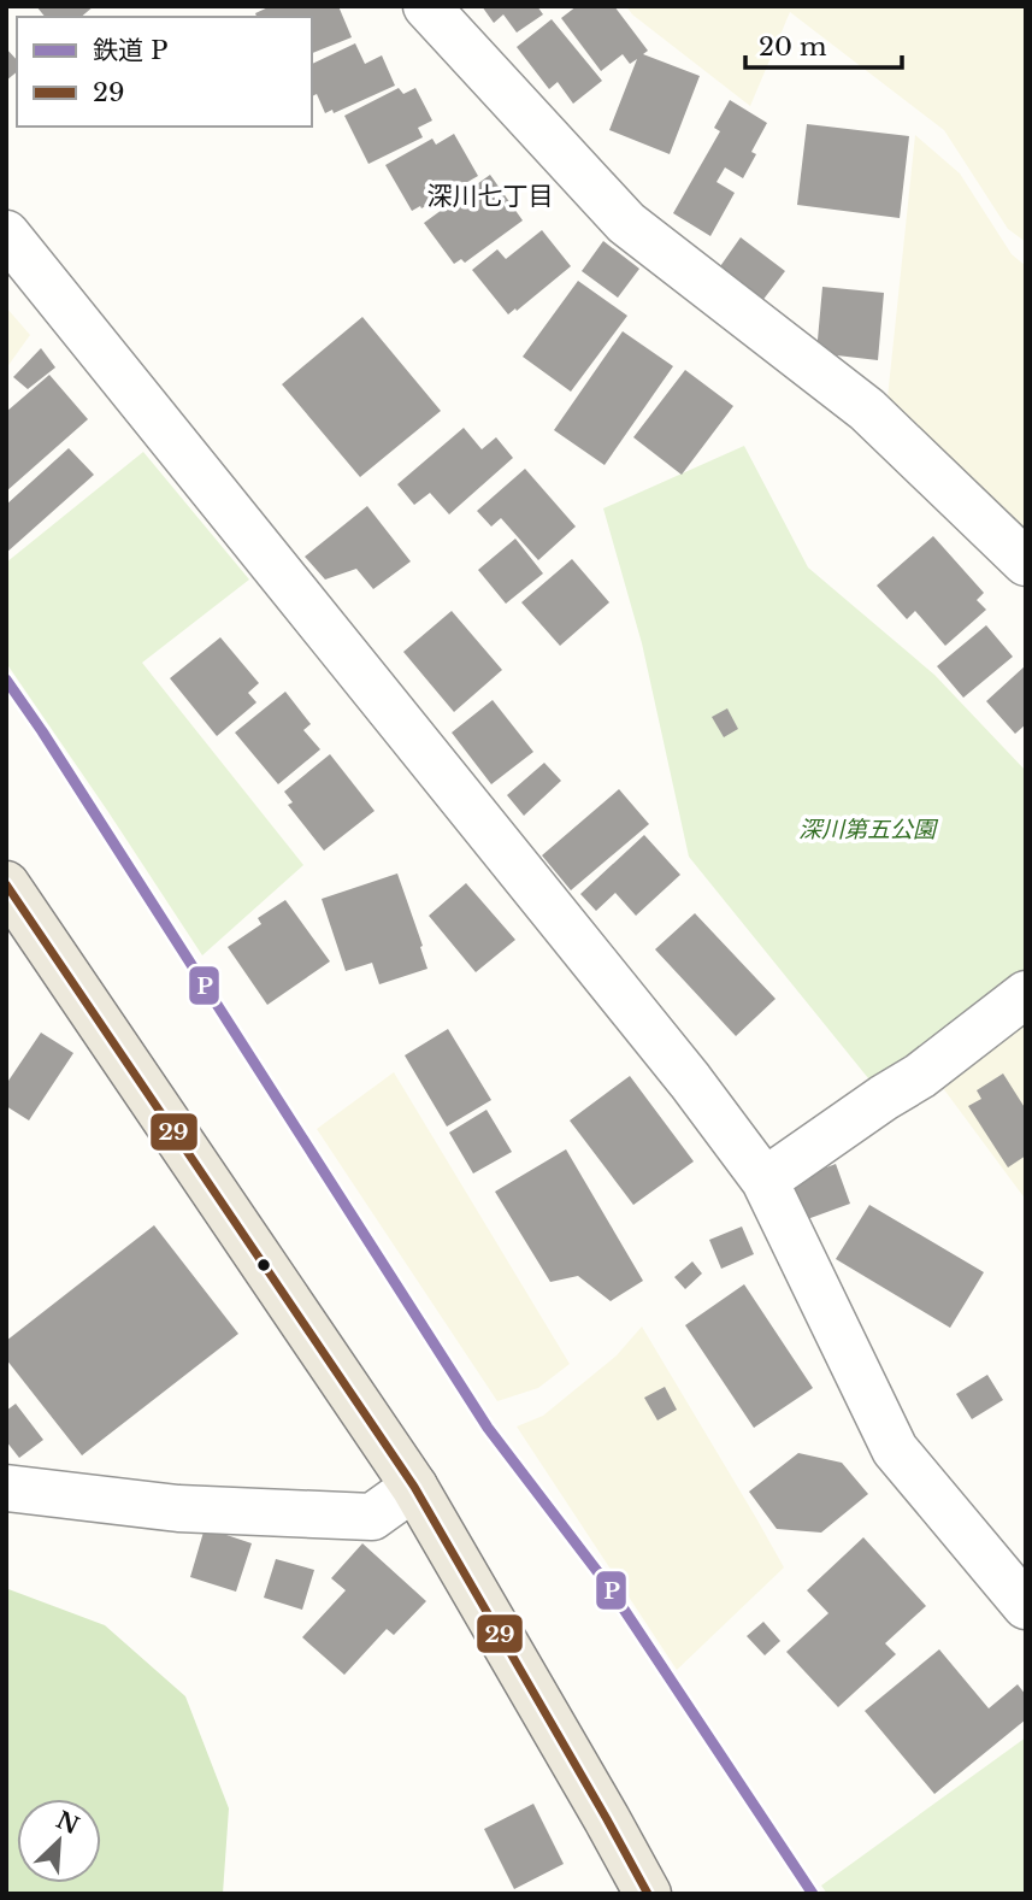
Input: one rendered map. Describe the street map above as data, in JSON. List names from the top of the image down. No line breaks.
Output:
{"districts":["深川七丁目"],"parks":["深川第五公園"],"lines":["rail line P","transit line 29"],"legend":["鉄道 P","29"],"scale_bar":"20 m","north":"top right"}
